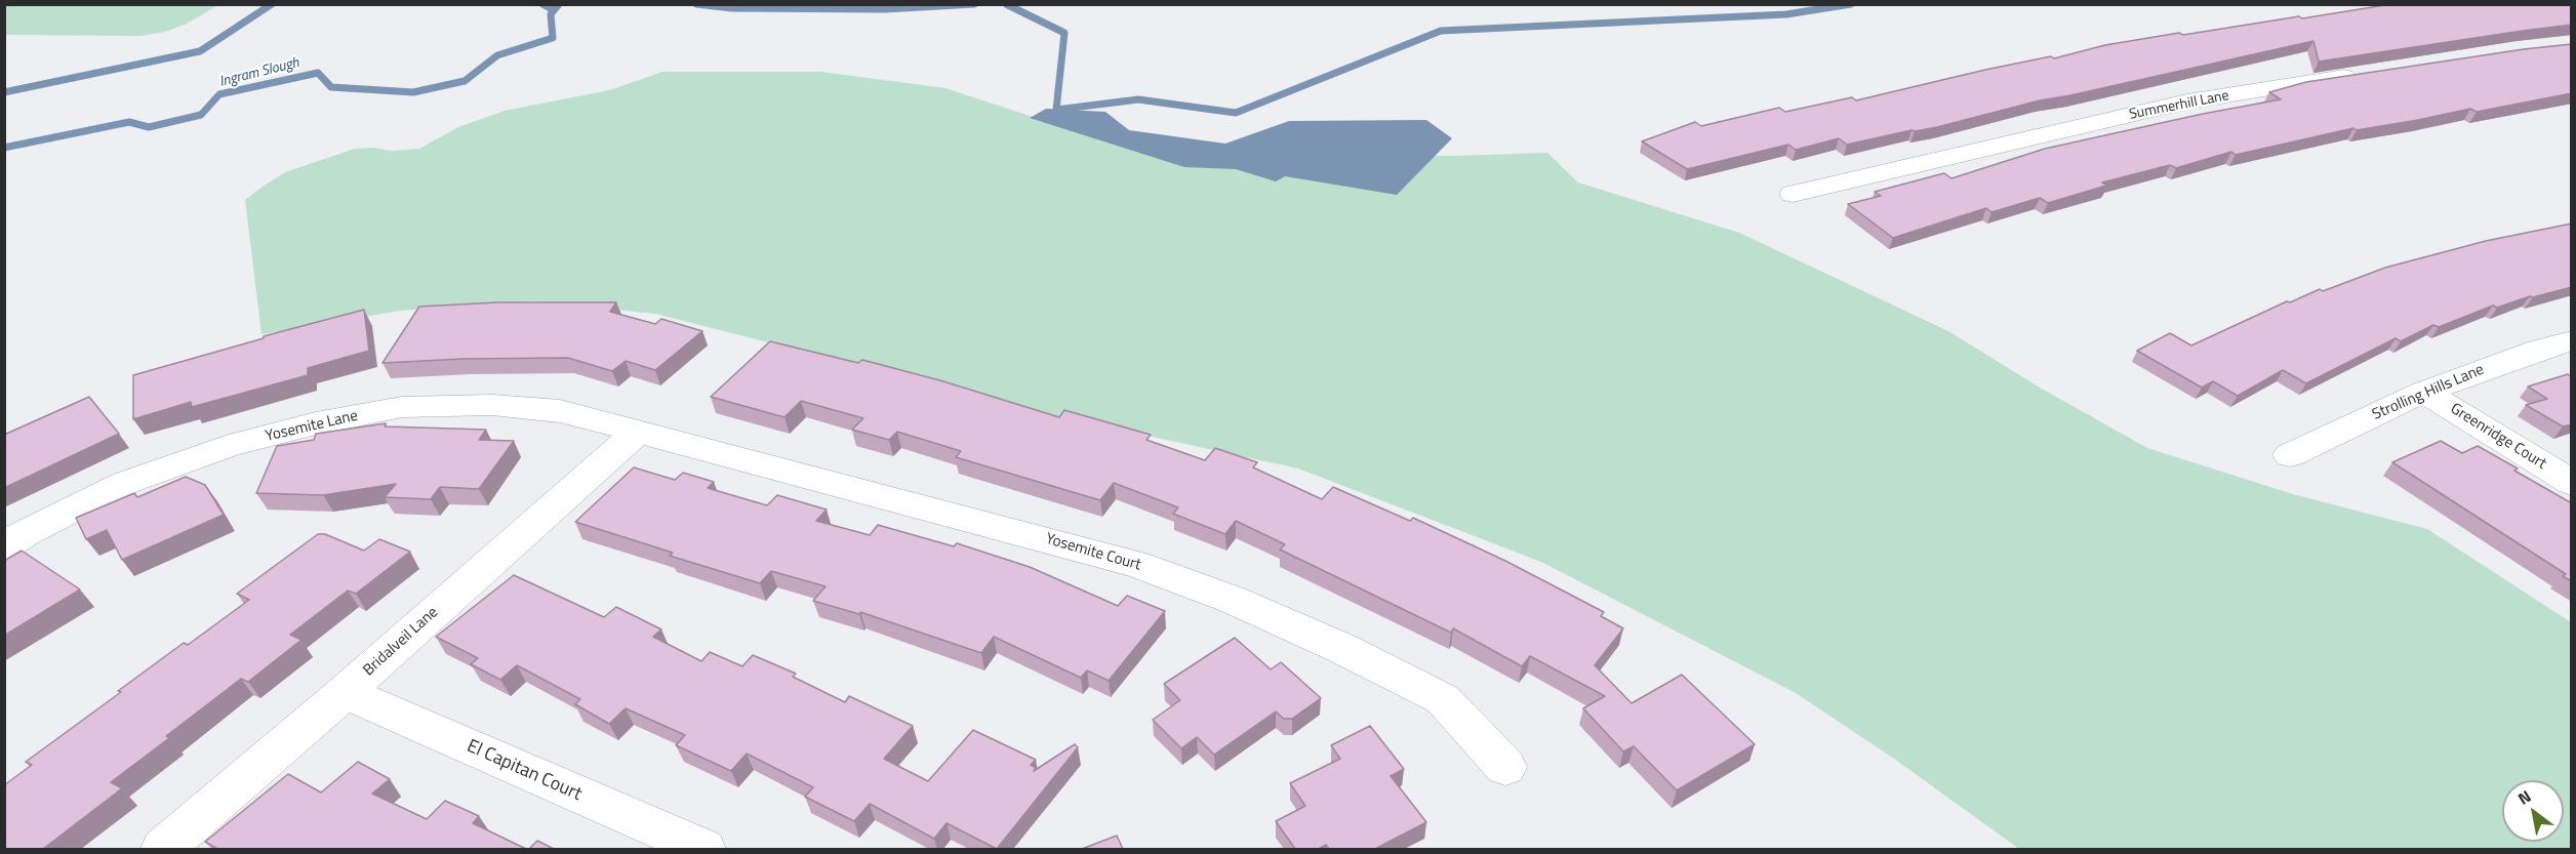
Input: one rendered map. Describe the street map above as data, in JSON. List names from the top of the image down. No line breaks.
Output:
{"streets":{"street":["Summerhill Lane","Strolling Hills Lane","Yosemite Lane","Greenridge Court","Yosemite Court","Bridalveil Lane","El Capitan Court"]},"crossings":[["Strolling Hills Lane","Greenridge Court"],["Yosemite Lane","Yosemite Court"],["Yosemite Lane","Bridalveil Lane"],["Yosemite Court","Bridalveil Lane"],["Bridalveil Lane","El Capitan Court"]],"water":["Ingram Slough"],"north":"top left"}
